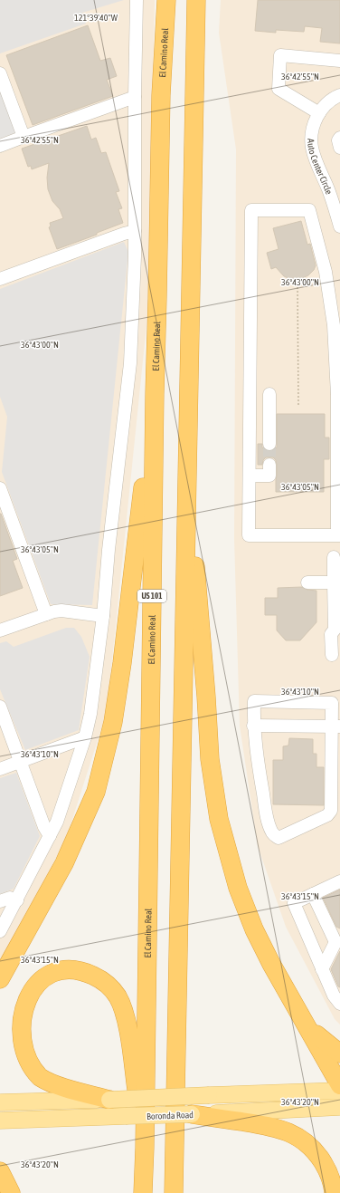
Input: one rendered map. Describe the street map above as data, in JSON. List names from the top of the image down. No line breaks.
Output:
{"streets":{"highway":["El Camino Real","US 101"],"main road":["Boronda Road"],"street":["Auto Center Circle"]},"coordinates":["121°39'40\"W","36°42'55\"N","36°43'00\"N","36°43'05\"N","36°43'10\"N","36°43'15\"N","36°43'20\"N"]}
